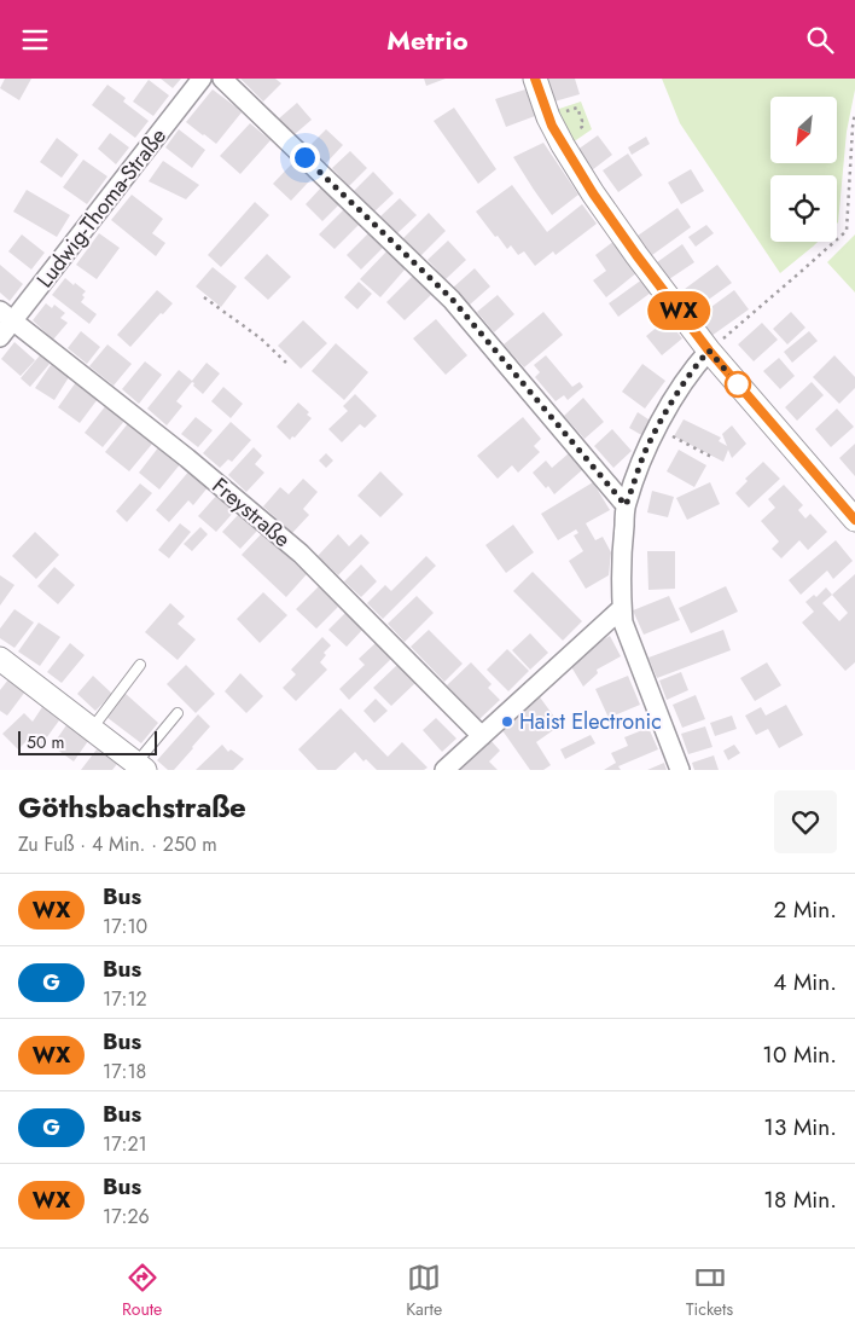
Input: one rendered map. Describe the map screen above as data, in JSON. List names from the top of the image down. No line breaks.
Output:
{"streets":{"street":["Ludwig-Thoma-Straße","Freystraße"]},"crossings":[["Ludwig-Thoma-Straße","Freystraße"]],"places":["Haist Electronic"],"lines":["bus line WX"],"scale_bar":"50 m","north":"bottom left","page":{"header":"Metrio","on_map":"WX","scale":"50 m","heading":["Göthsbachstraße","Zu Fuß · 4 Min. · 250 m"],"list":[{"mark":"WX","name":"Bus","note":"17:10","value":"2 Min."},{"mark":"G","name":"Bus","note":"17:12","value":"4 Min."},{"mark":"WX","name":"Bus","note":"17:18","value":"10 Min."},{"mark":"G","name":"Bus","note":"17:21","value":"13 Min."},{"mark":"WX","name":"Bus","note":"17:26","value":"18 Min."}],"tabs":["Route","Karte","Tickets"]}}
